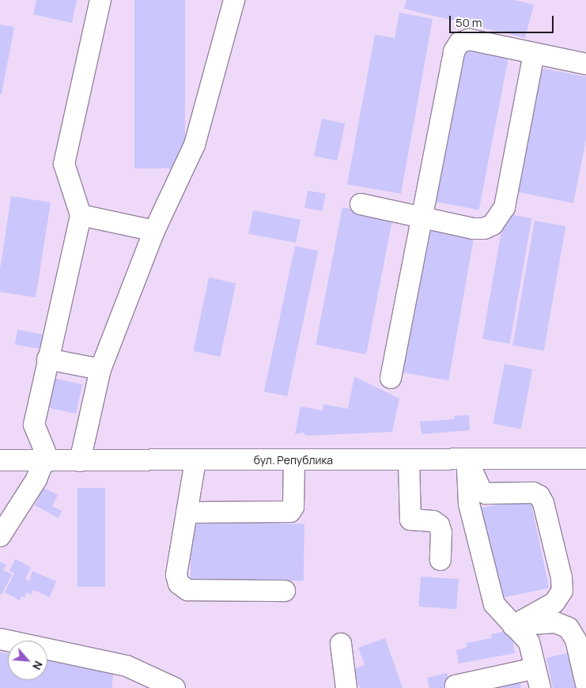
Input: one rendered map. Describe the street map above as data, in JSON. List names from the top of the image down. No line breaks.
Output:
{"streets":{"street":["бул. Република"]},"scale_bar":"50 m","north":"bottom right"}
